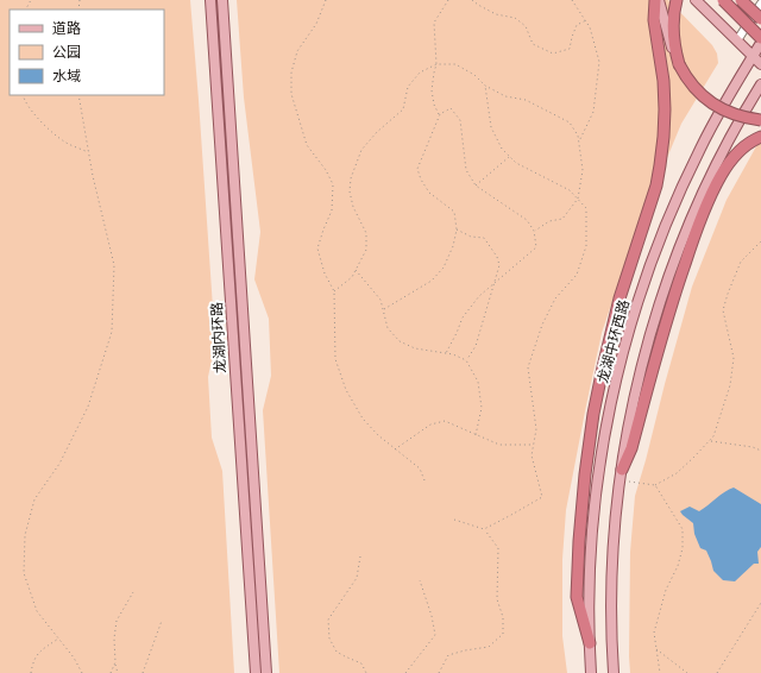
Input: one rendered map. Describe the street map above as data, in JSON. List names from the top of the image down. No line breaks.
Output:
{"streets":{"main road":["龙湖内环路","龙湖中环西路"]},"legend":["道路","公园","水域"]}
